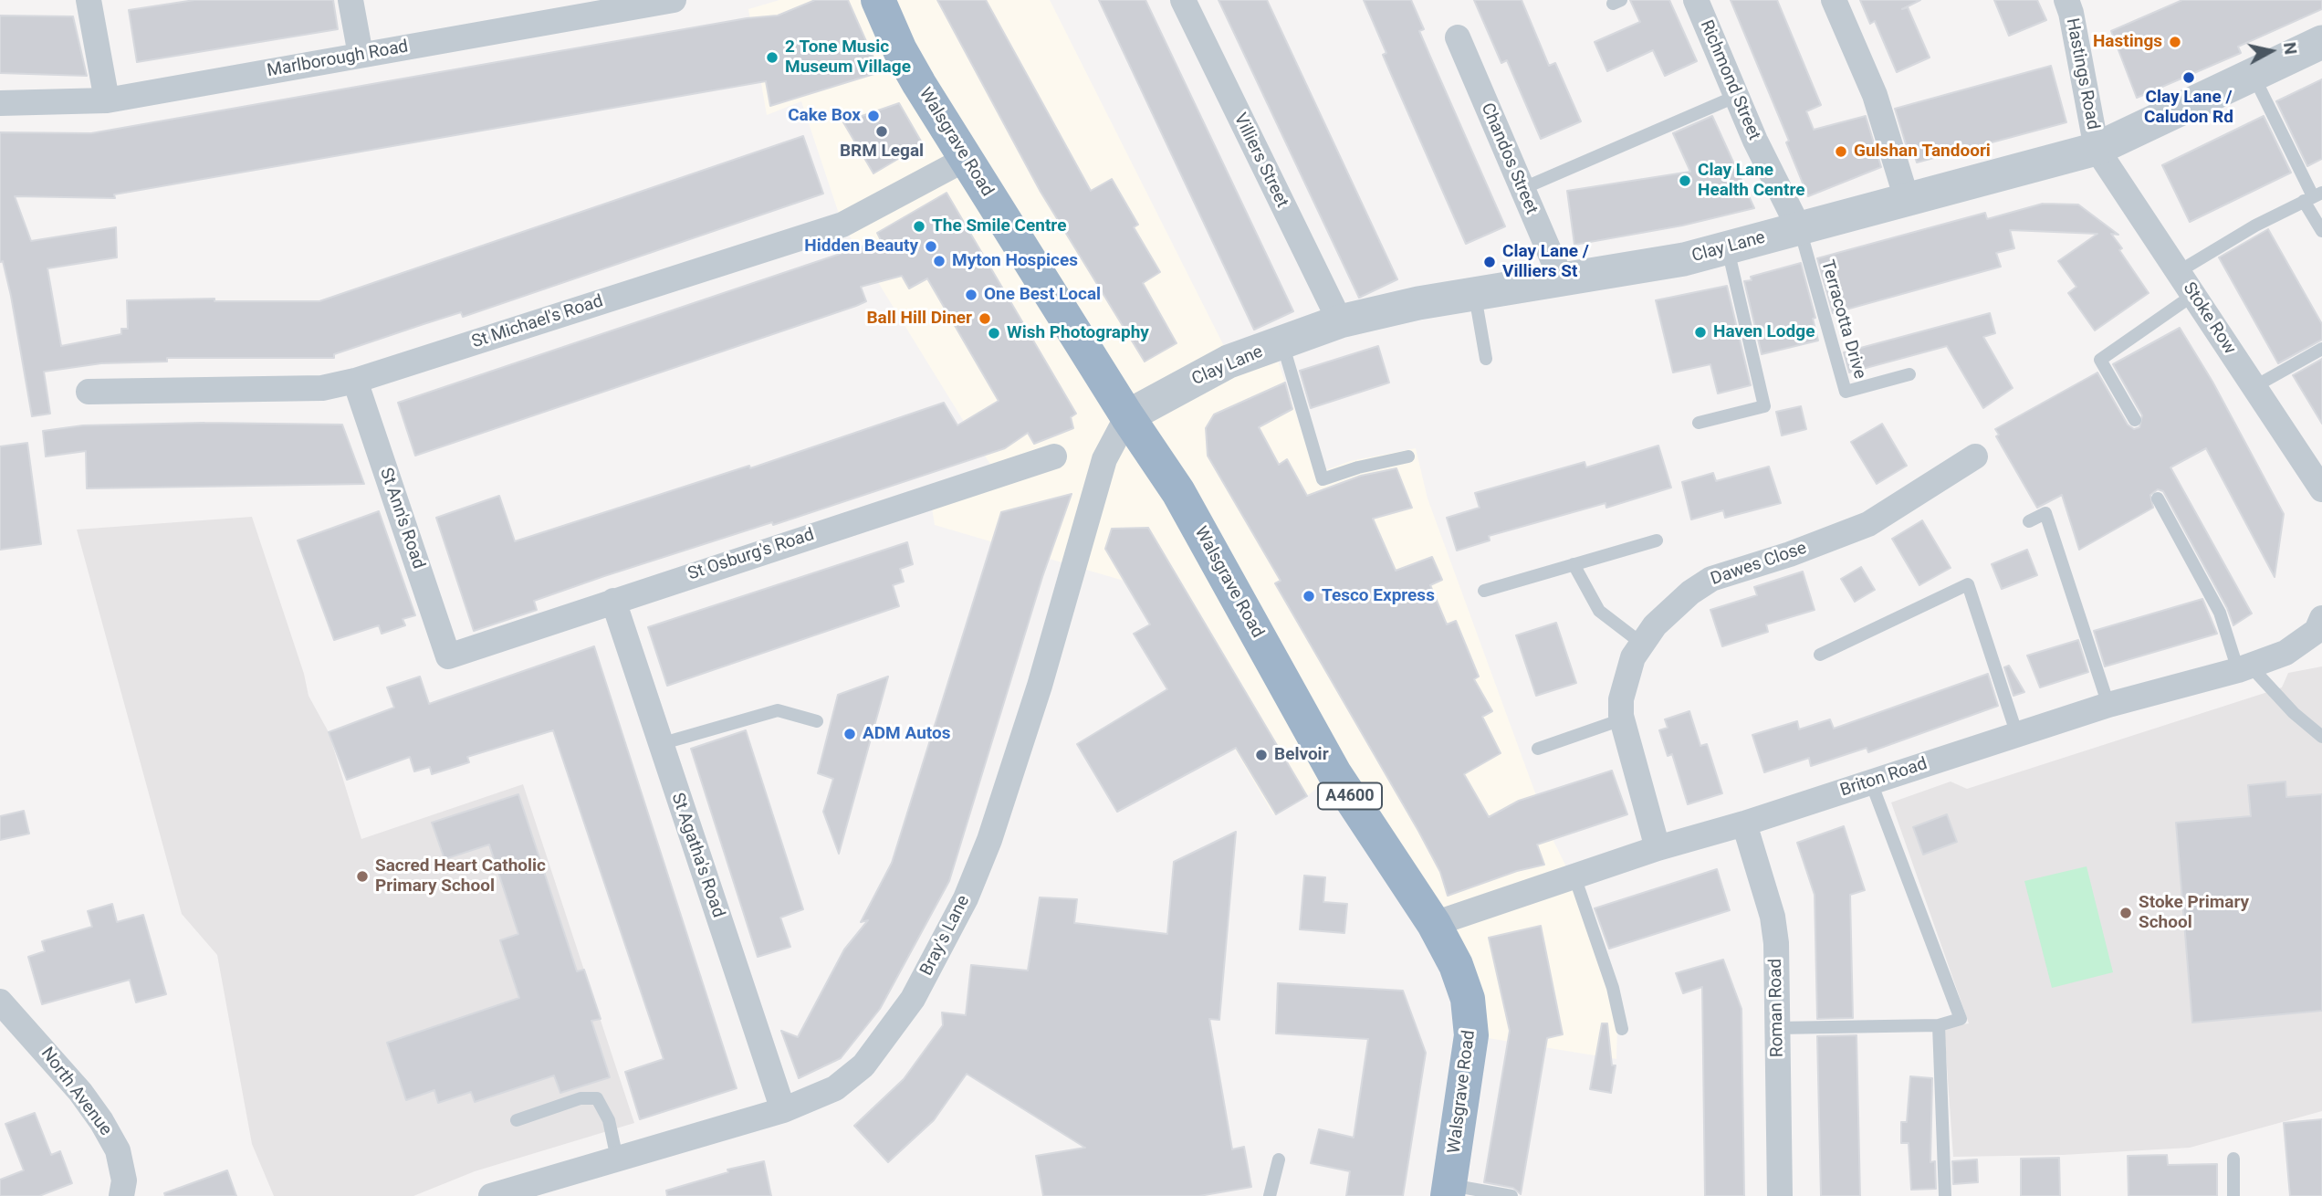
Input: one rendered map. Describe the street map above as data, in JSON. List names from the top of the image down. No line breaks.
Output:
{"streets":{"highway":["Walsgrave Road","A4600"],"street":["Marlborough Road","Hastings Road","Richmond Street","Chandos Street","Villiers Street","Clay Lane","Stoke Row","St Michael's Road","St Ann's Road","St Osburg's Road","Dawes Close","Briton Road","St Agatha's Road","Bray's Lane","Roman Road","North Avenue"],"lane":["Terracotta Drive"]},"crossings":[["Hastings Road","Clay Lane"],["Hastings Road","Stoke Row"],["Richmond Street","Clay Lane"],["Richmond Street","Terracotta Drive"],["Walsgrave Road","Clay Lane"],["Walsgrave Road","St Michael's Road"],["Walsgrave Road","Briton Road"],["Walsgrave Road","Bray's Lane"],["Chandos Street","Clay Lane"],["Villiers Street","Clay Lane"],["Clay Lane","Stoke Row"],["Clay Lane","Terracotta Drive"],["Clay Lane","Bray's Lane"],["St Michael's Road","St Ann's Road"],["St Ann's Road","St Osburg's Road"],["St Osburg's Road","St Agatha's Road"],["Dawes Close","Briton Road"],["Briton Road","Roman Road"],["St Agatha's Road","Bray's Lane"]],"places":["Hastings","2 Tone Music Museum Village","Clay Lane / Caludon Rd","Cake Box","BRM Legal","Gulshan Tandoori","Clay Lane Health Centre","The Smile Centre","Hidden Beauty","Myton Hospices","Clay Lane / Villiers St","One Best Local","Ball Hill Diner","Haven Lodge","Wish Photography","Tesco Express","ADM Autos","Belvoir","Sacred Heart Catholic Primary School","Stoke Primary School"],"north":"right"}
